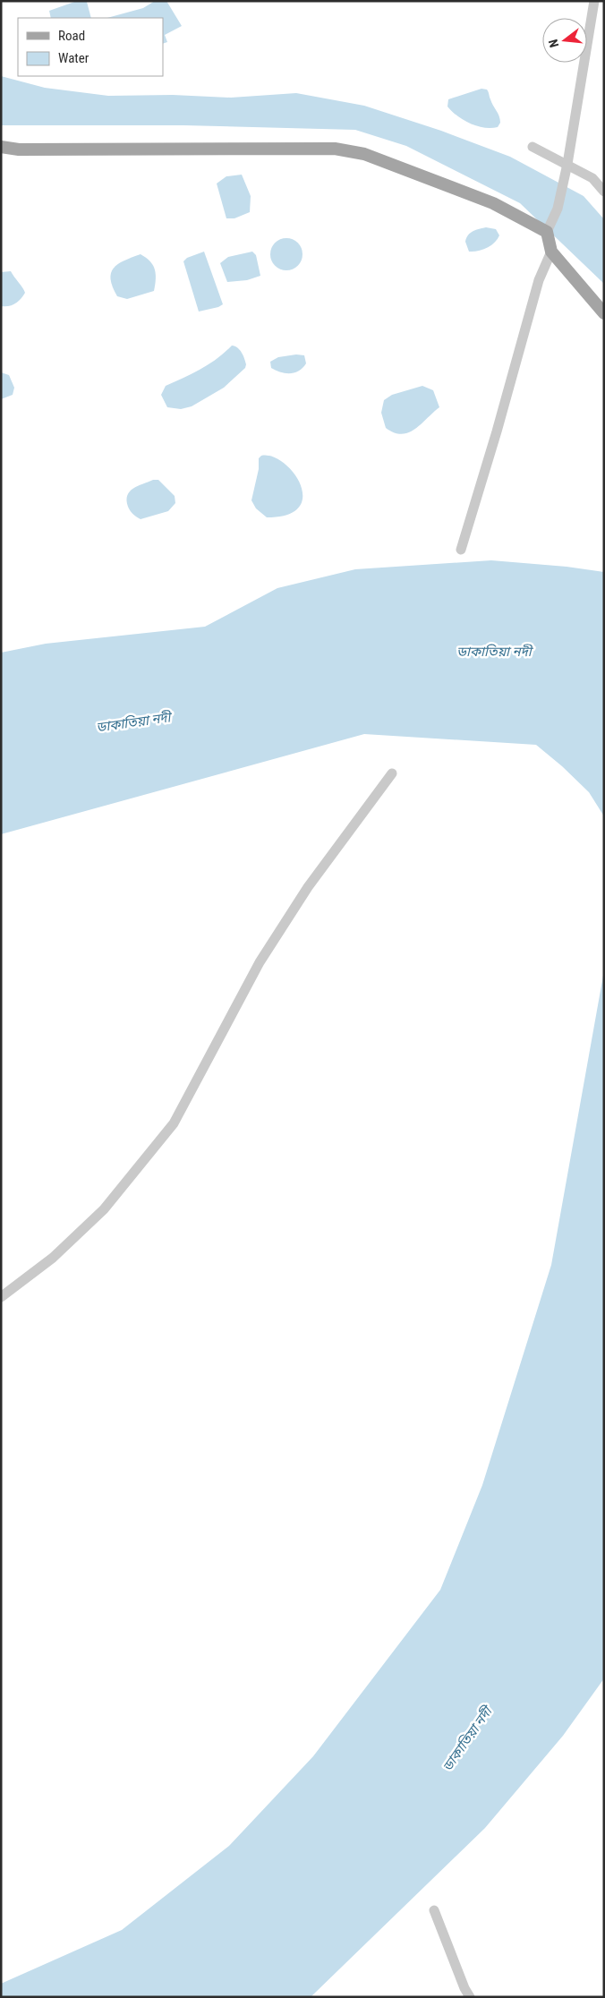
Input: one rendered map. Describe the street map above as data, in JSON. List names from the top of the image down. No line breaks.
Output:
{"water":["ডাকাতিয়া নদী"],"legend":["Road","Water"],"north":"left"}
